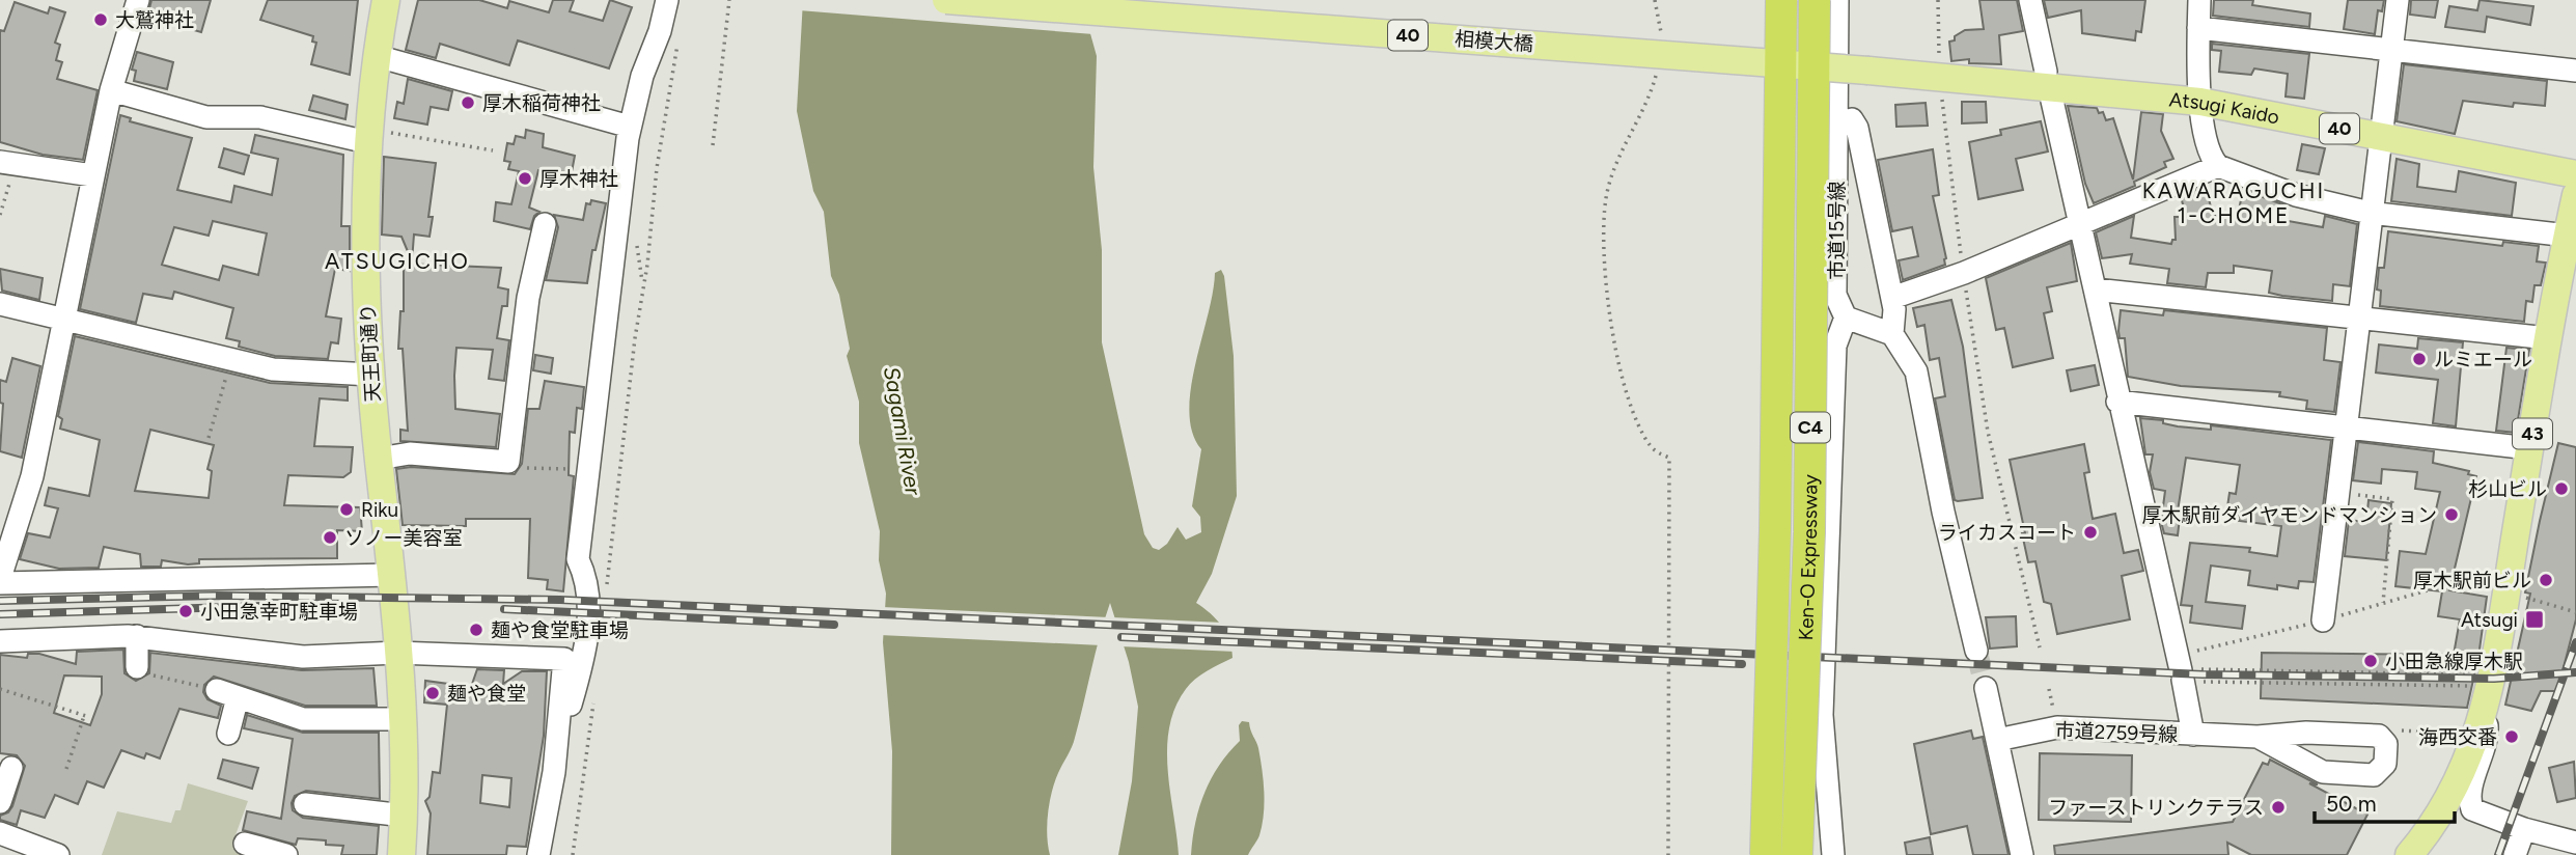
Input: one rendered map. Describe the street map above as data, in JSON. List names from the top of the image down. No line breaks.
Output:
{"streets":{"highway":["C4","Ken-O Expressway"],"main road":["40","相模大橋","Atsugi Kaido","天王町通り","43"],"street":["市道15号線","市道2759号線"]},"crossings":[["相模大橋","Atsugi Kaido"]],"districts":["KAWARAGUCHI 1-CHOME","ATSUGICHO"],"water":["Sagami River"],"places":{"other":["大鷲神社","厚木稲荷神社","厚木神社","ルミエール","杉山ビル","Riku","厚木駅前ダイヤモンドマンション","ライカスコート","ソノー美容室","厚木駅前ビル","小田急幸町駐車場","麺や食堂駐車場","小田急線厚木駅","麺や食堂","海西交番","ファーストリンクテラス"],"transit":["Atsugi"]},"scale_bar":"50 m"}
